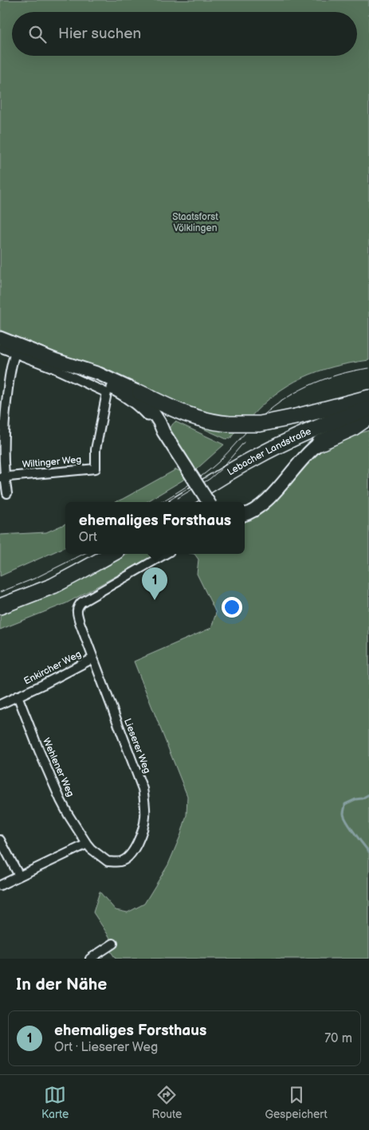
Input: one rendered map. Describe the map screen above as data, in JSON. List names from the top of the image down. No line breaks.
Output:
{"streets":{"highway":["Lebacher Landstraße"],"street":["Wiltinger Weg","Enkircher Weg","Lieserer Weg","Wehlener Weg"]},"crossings":[["Enkircher Weg","Lieserer Weg"],["Enkircher Weg","Wehlener Weg"],["Lieserer Weg","Wehlener Weg"]],"parks":["Staatsforst Völklingen"],"page":{"search":"Hier suchen","popup":["ehemaliges Forsthaus","Ort"],"pins":"1","heading":"In der Nähe","list":[{"mark":"1","name":"ehemaliges Forsthaus","note":"Ort · Lieserer Weg","value":"70 m"}],"nav":["Karte","Route","Gespeichert"]}}
